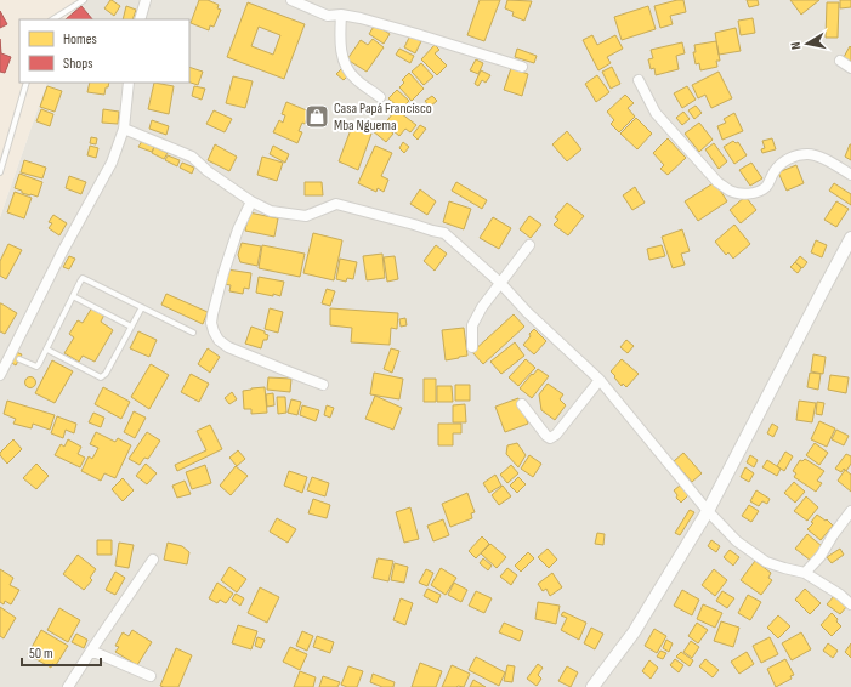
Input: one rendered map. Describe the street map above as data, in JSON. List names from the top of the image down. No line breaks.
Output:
{"places":{"shop":["Casa Papá Francisco Mba Nguema"]},"legend":["Homes","Shops"],"scale_bar":"50 m","north":"left"}
